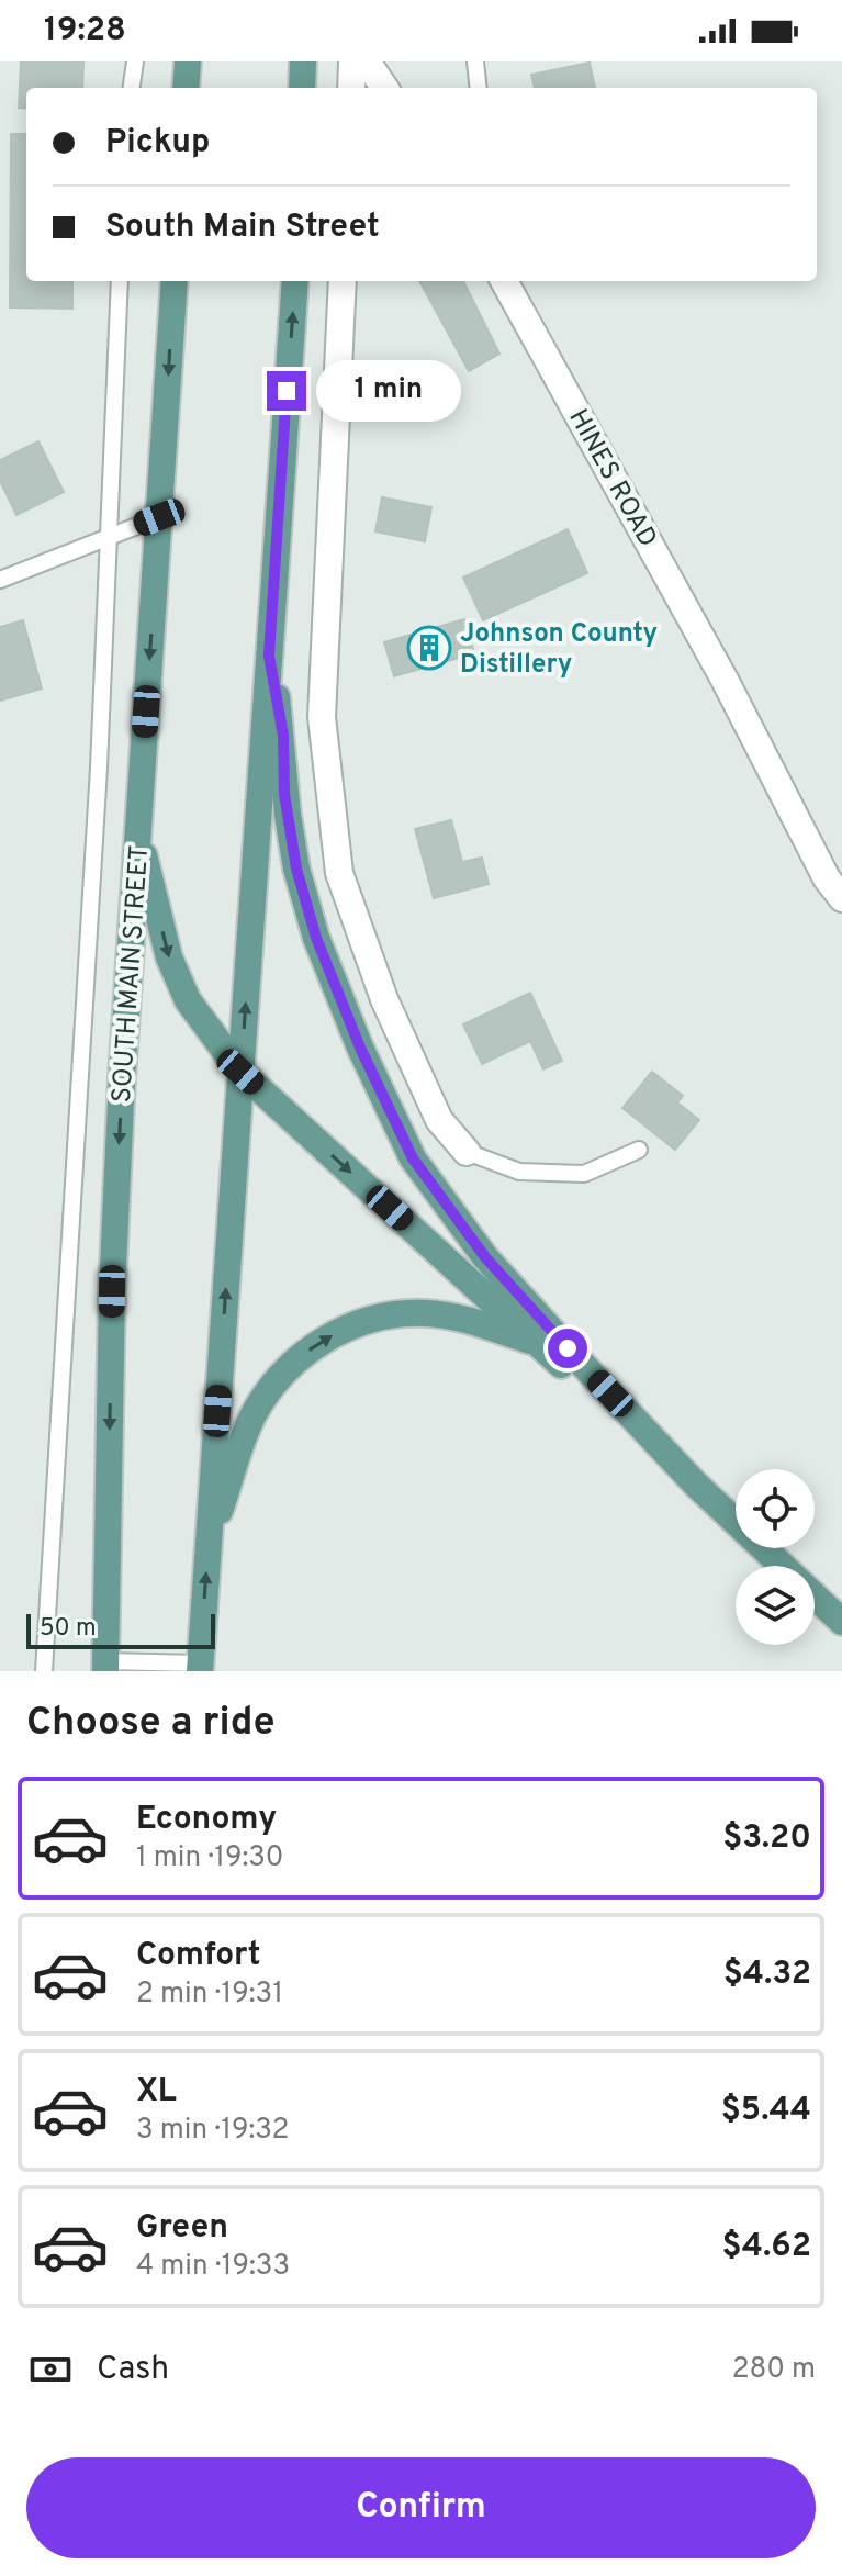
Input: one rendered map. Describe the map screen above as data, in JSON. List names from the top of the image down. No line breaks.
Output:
{"streets":{"main road":["SOUTH MAIN STREET"],"street":["HINES ROAD"]},"places":{"building":["Johnson County Distillery"]},"scale_bar":"50 m","page":{"status":"19:28","banner":["Pickup","South Main Street"],"bubble":"1 min","scale":"50 m","heading":"Choose a ride","list":[{"name":"Economy","note":"1 min · 19:30","value":"$3.20"},{"name":"Comfort","note":"2 min · 19:31","value":"$4.32"},{"name":"XL","note":"3 min · 19:32","value":"$5.44"},{"name":"Green","note":"4 min · 19:33","value":"$4.62"}],"pay":["Cash","280 m"],"buttons":"Confirm"}}
